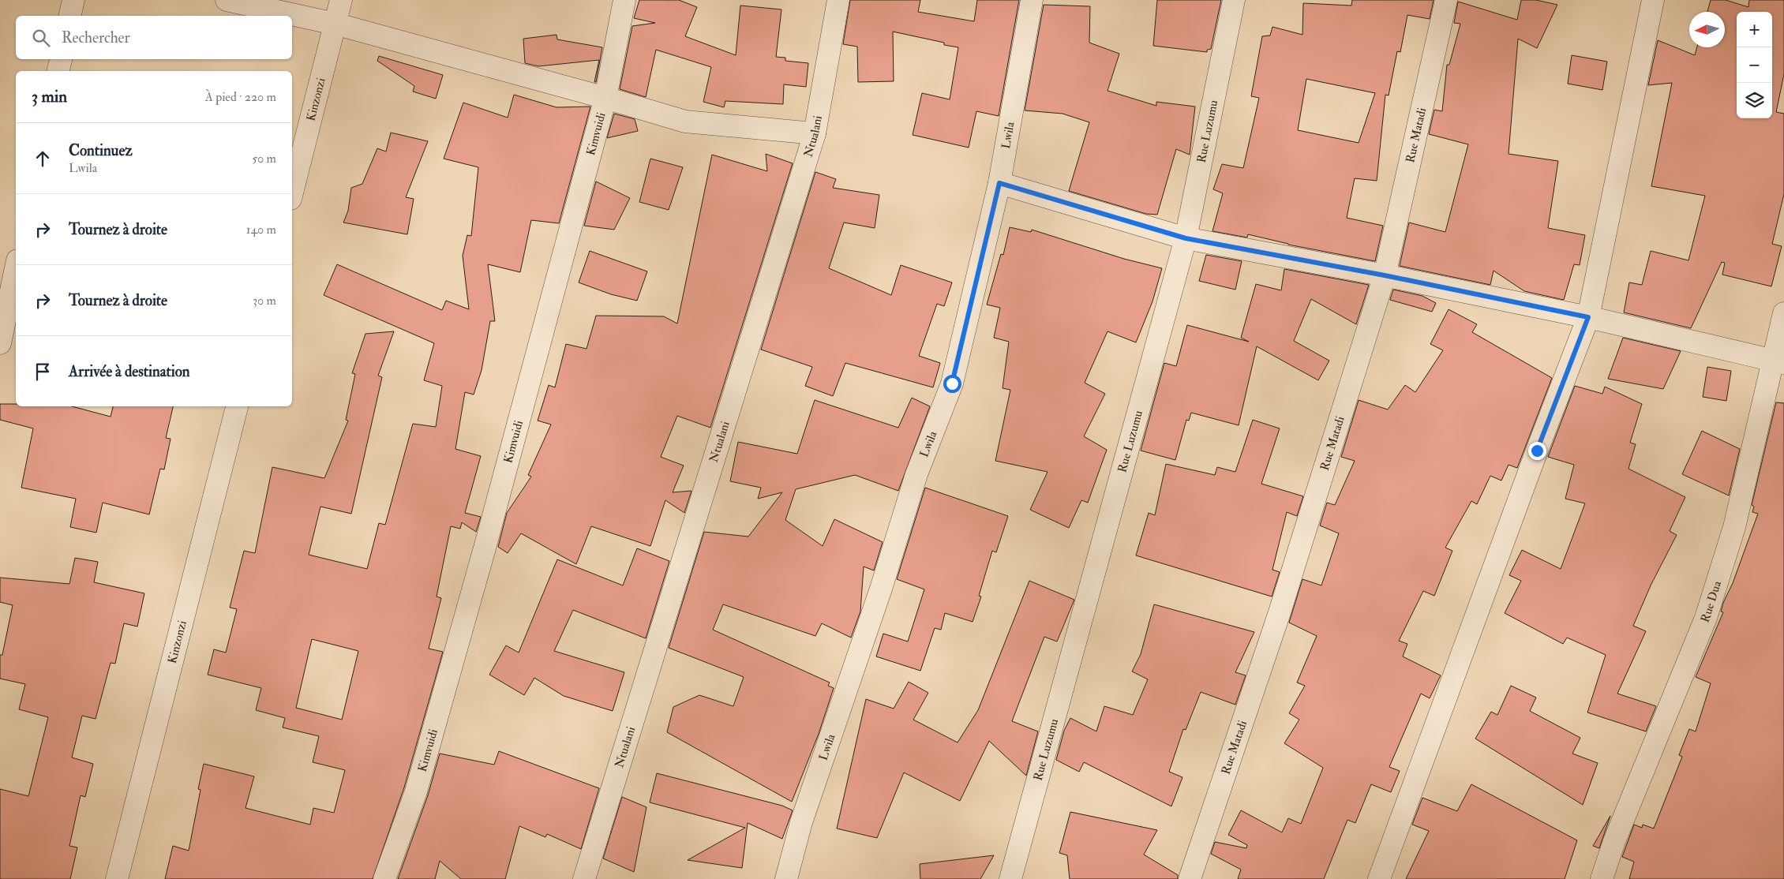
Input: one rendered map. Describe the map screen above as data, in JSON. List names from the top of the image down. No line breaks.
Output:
{"streets":{"street":["Kinzonzi","Rue Luzumu","Kimvuidi","Ntualani","Lwila","Rue Matadi","Rue Dua"]},"north":"left","page":{"map_buttons":["+","−"],"search":"Rechercher","heading":["3 min","À pied · 220 m"],"list":[["Continuez","Lwila","50 m"],["Tournez à droite","140 m"],["Tournez à droite","30 m"],"Arrivée à destination"]}}
